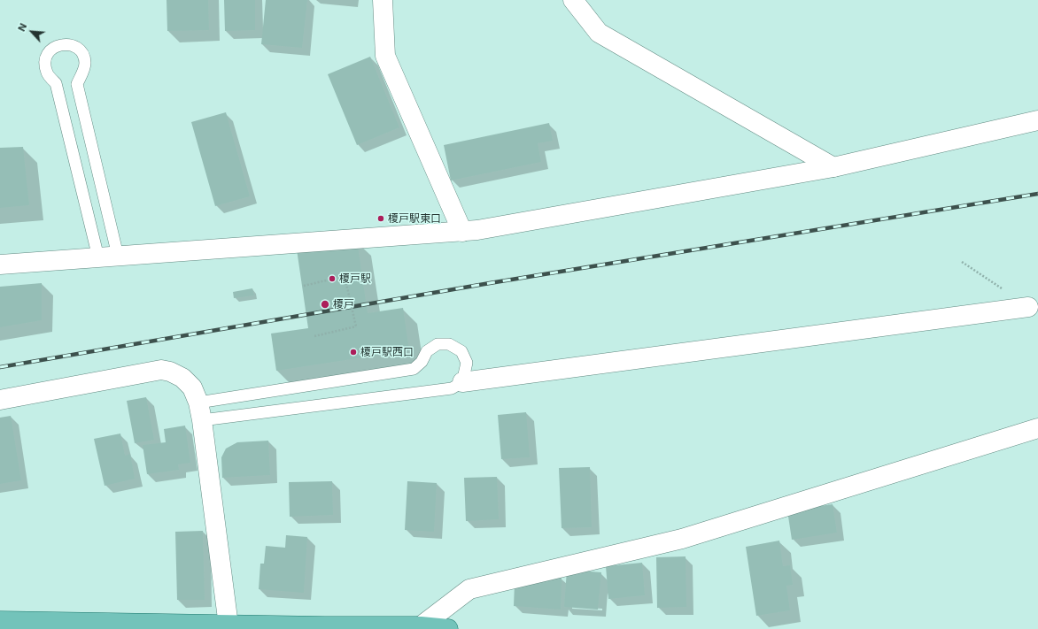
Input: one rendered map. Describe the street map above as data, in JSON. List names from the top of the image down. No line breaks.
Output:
{"places":["榎戸駅東口","榎戸駅","榎戸","榎戸駅西口"],"north":"top left"}
